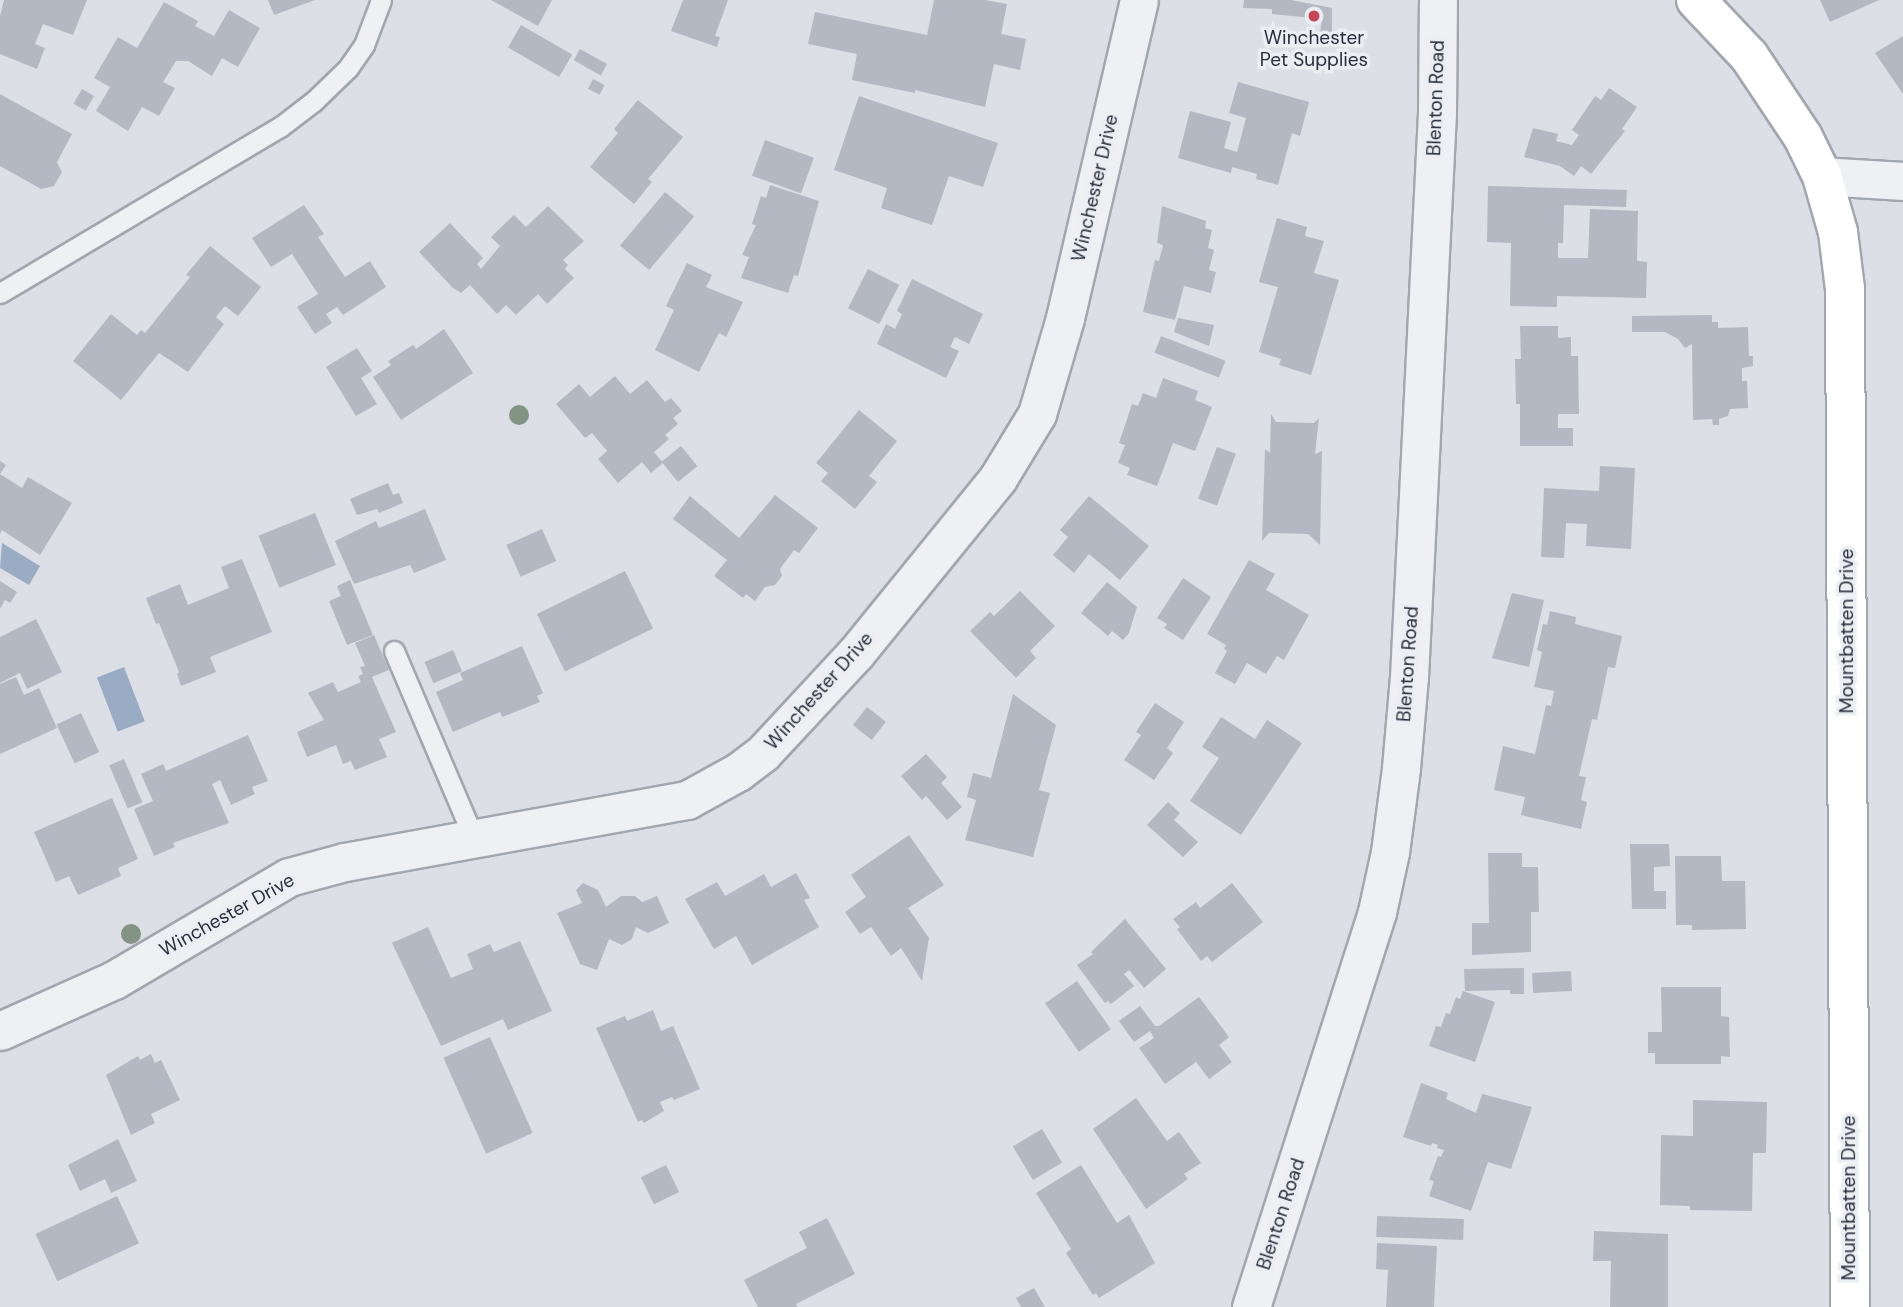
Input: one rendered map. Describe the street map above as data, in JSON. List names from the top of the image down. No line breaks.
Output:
{"streets":{"main road":["Mountbatten Drive"],"street":["Blenton Road","Winchester Drive"]},"places":["Winchester Pet Supplies"]}
